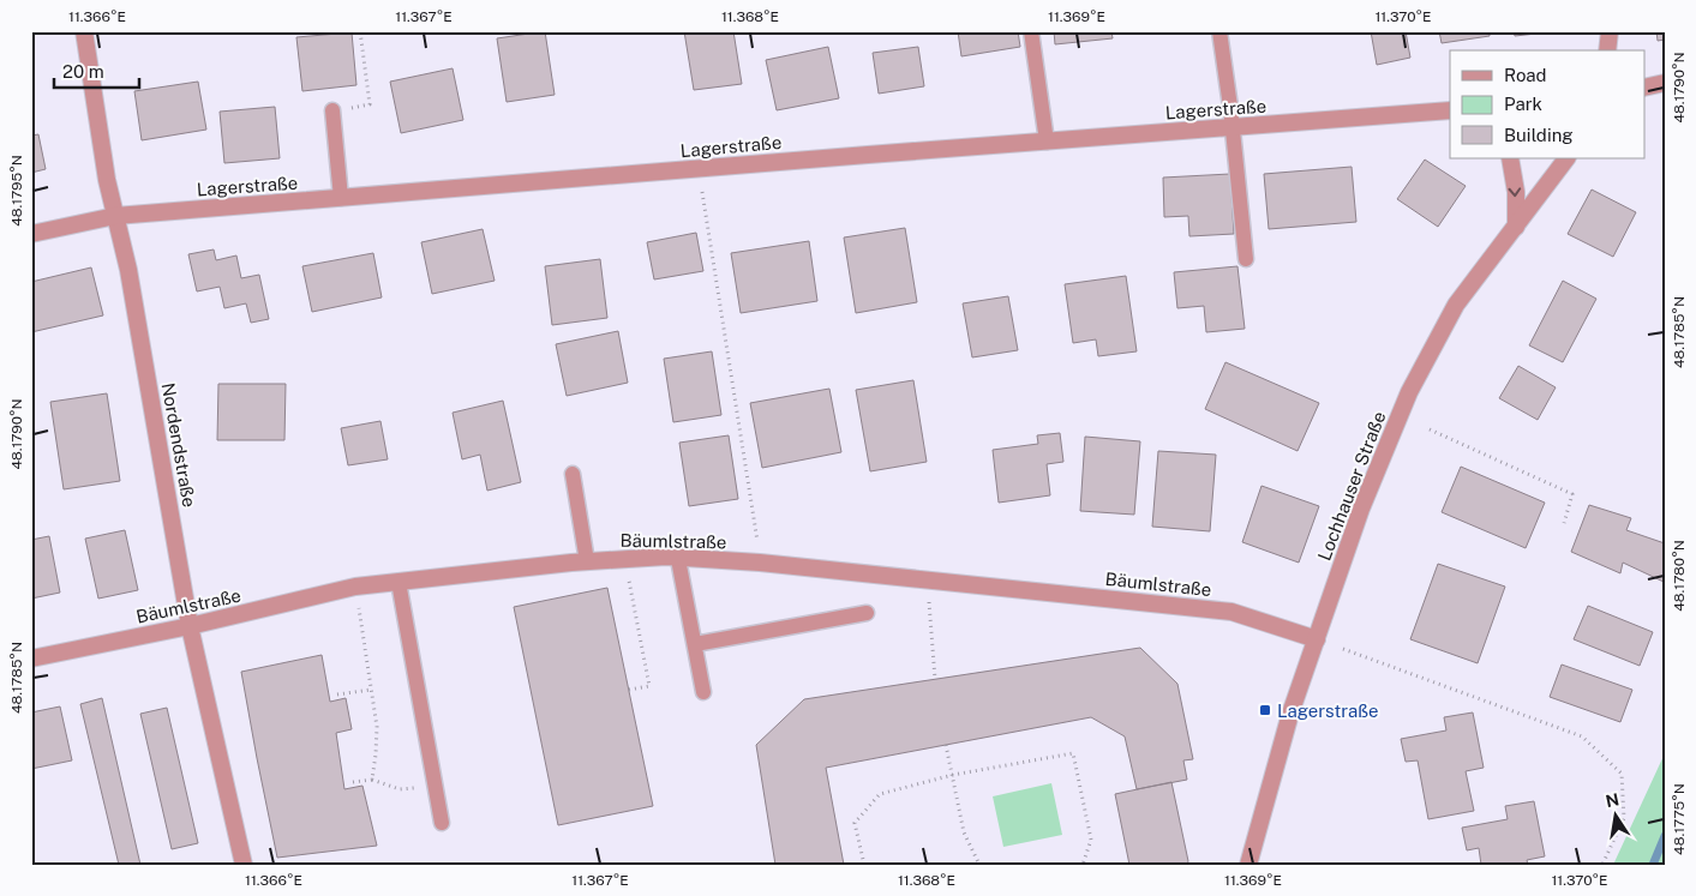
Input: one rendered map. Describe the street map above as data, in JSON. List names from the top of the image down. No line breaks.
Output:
{"streets":{"street":["Lagerstraße","Nordendstraße","Lochhauser Straße","Bäumlstraße"]},"crossings":[["Lagerstraße","Nordendstraße"],["Nordendstraße","Bäumlstraße"],["Lochhauser Straße","Bäumlstraße"]],"places":{"transit":["Lagerstraße"]},"legend":["Road","Park","Building"],"scale_bar":"20 m","north":"top","coordinates":["11.366°E","11.367°E","11.368°E","11.369°E","11.370°E","48.1790°N","48.1795°N","48.1785°N","48.1780°N","48.1775°N"]}
